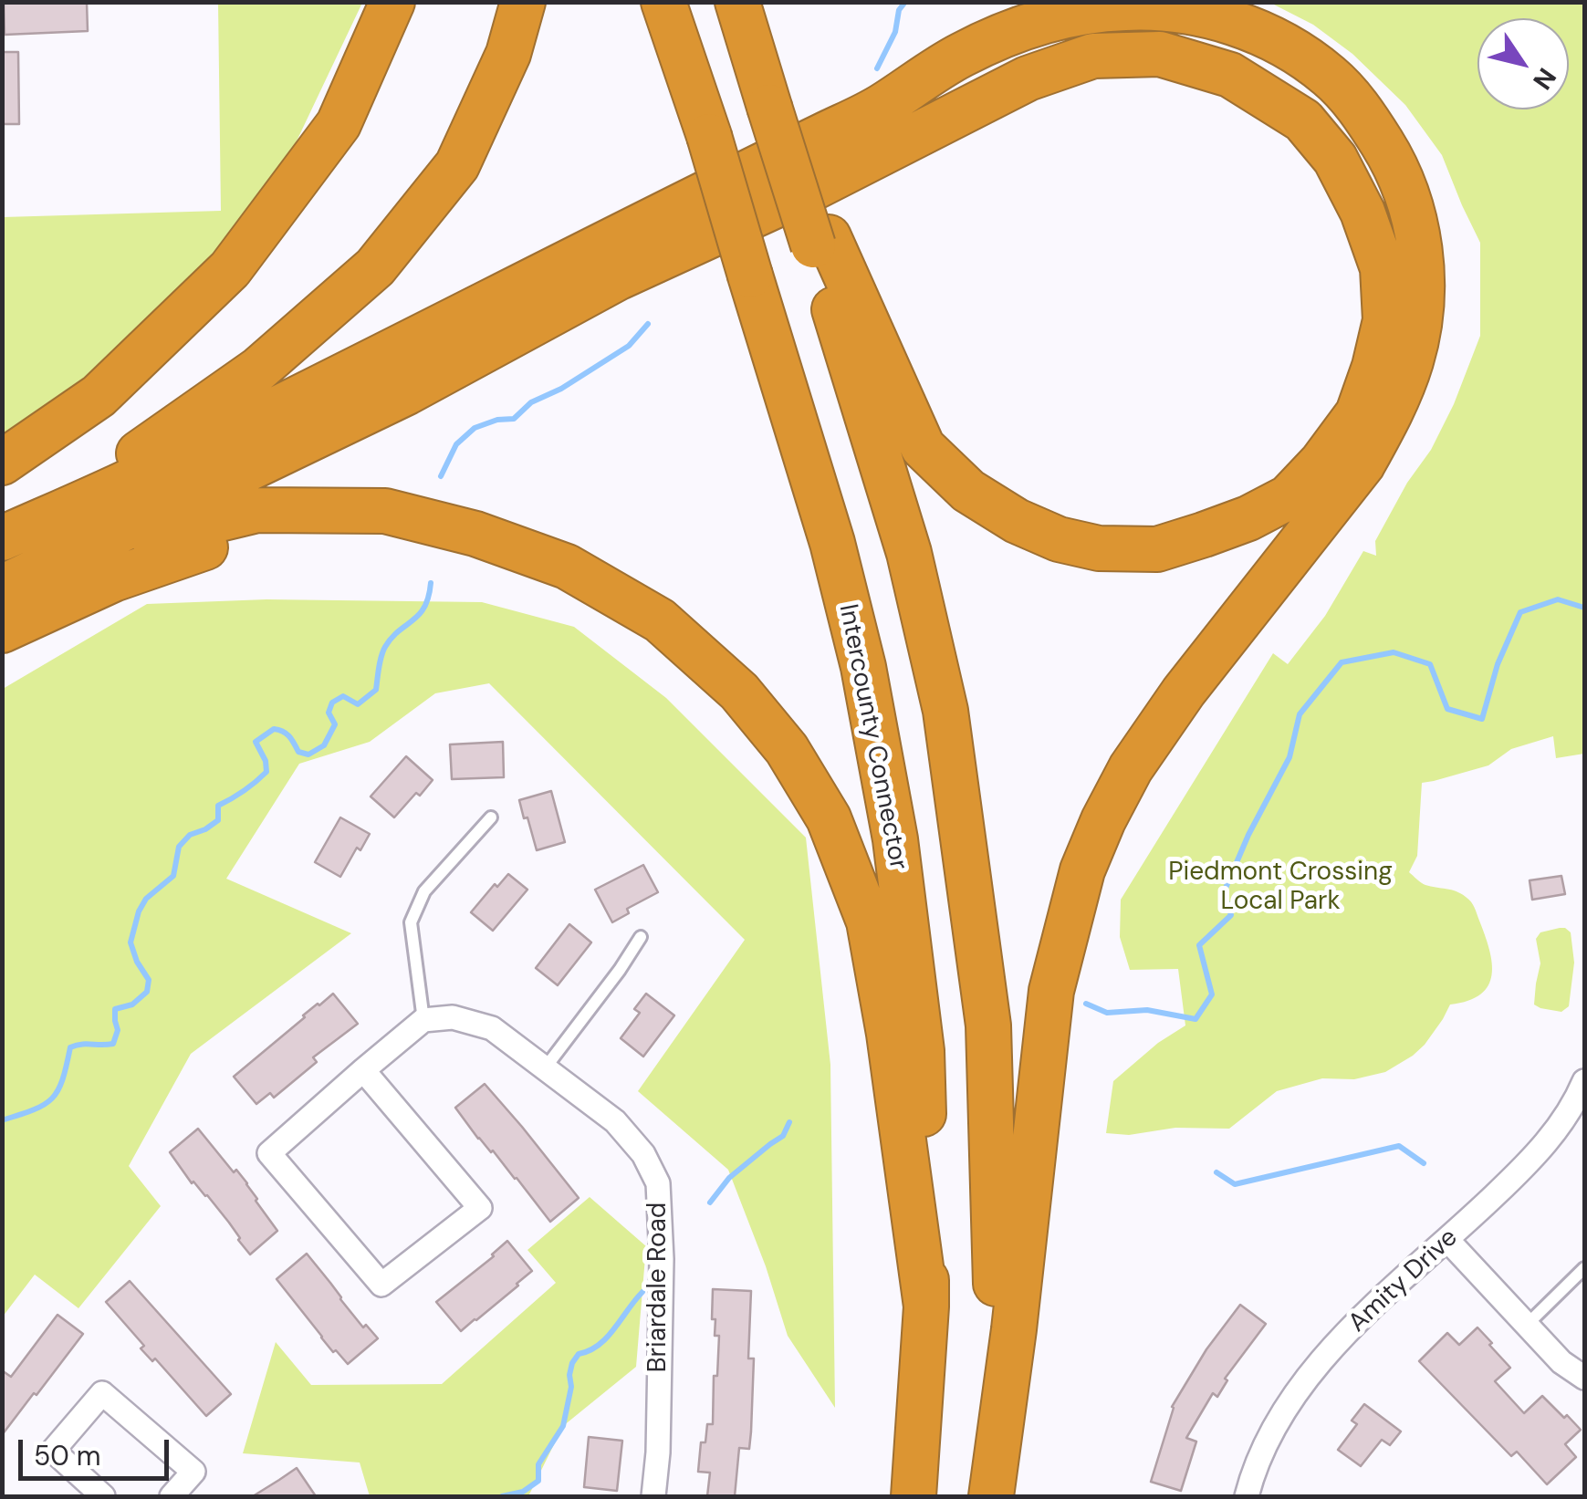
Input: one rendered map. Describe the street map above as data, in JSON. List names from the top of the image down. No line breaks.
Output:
{"streets":{"highway":["Intercounty Connector"],"street":["Amity Drive","Briardale Road"]},"parks":["Piedmont Crossing Local Park"],"scale_bar":"50 m","north":"bottom right"}
